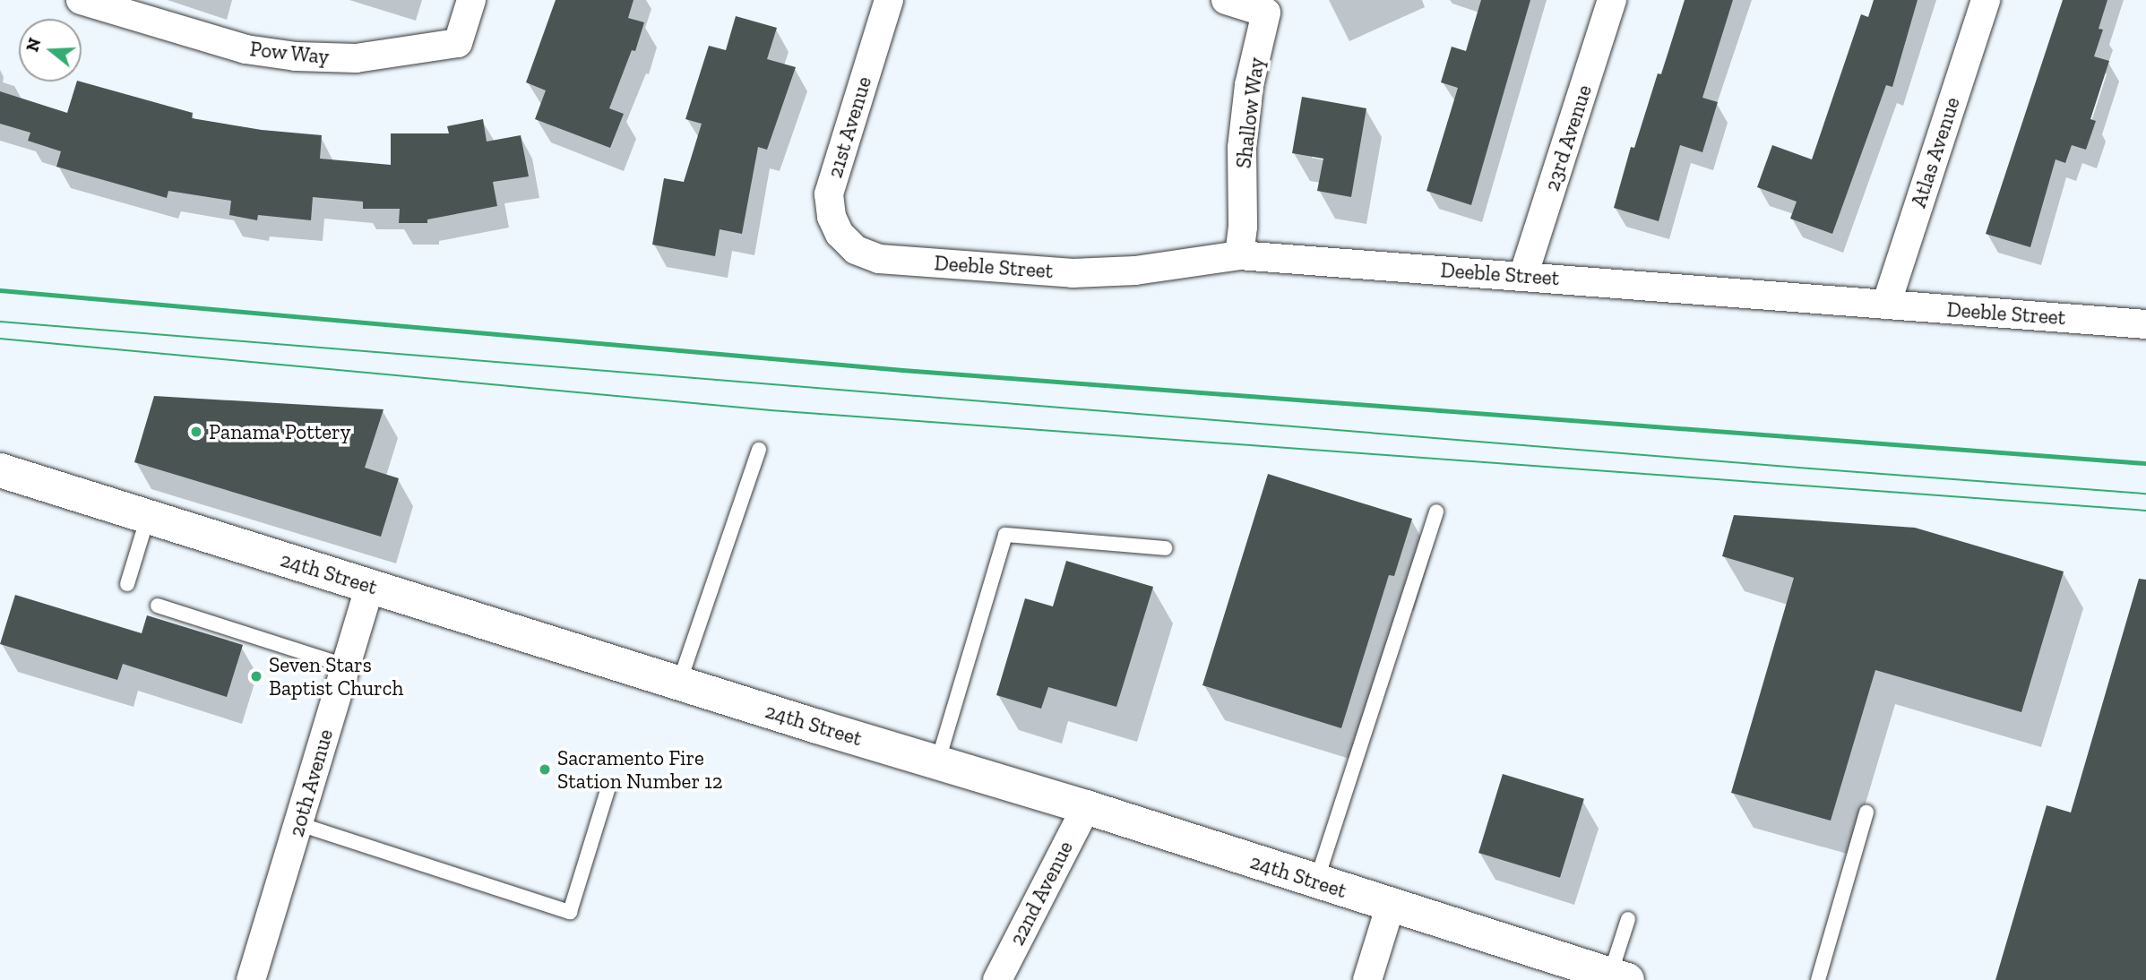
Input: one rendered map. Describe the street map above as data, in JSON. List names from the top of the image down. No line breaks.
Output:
{"streets":{"street":["Pow Way","Shallow Way","21st Avenue","23rd Avenue","Atlas Avenue","Deeble Street","24th Street","20th Avenue","22nd Avenue"]},"crossings":[["Shallow Way","Deeble Street"],["21st Avenue","Deeble Street"],["23rd Avenue","Deeble Street"],["Atlas Avenue","Deeble Street"],["24th Street","20th Avenue"],["24th Street","22nd Avenue"]],"places":["Panama Pottery","Seven Stars Baptist Church","Sacramento Fire Station Number 12"],"north":"left"}
